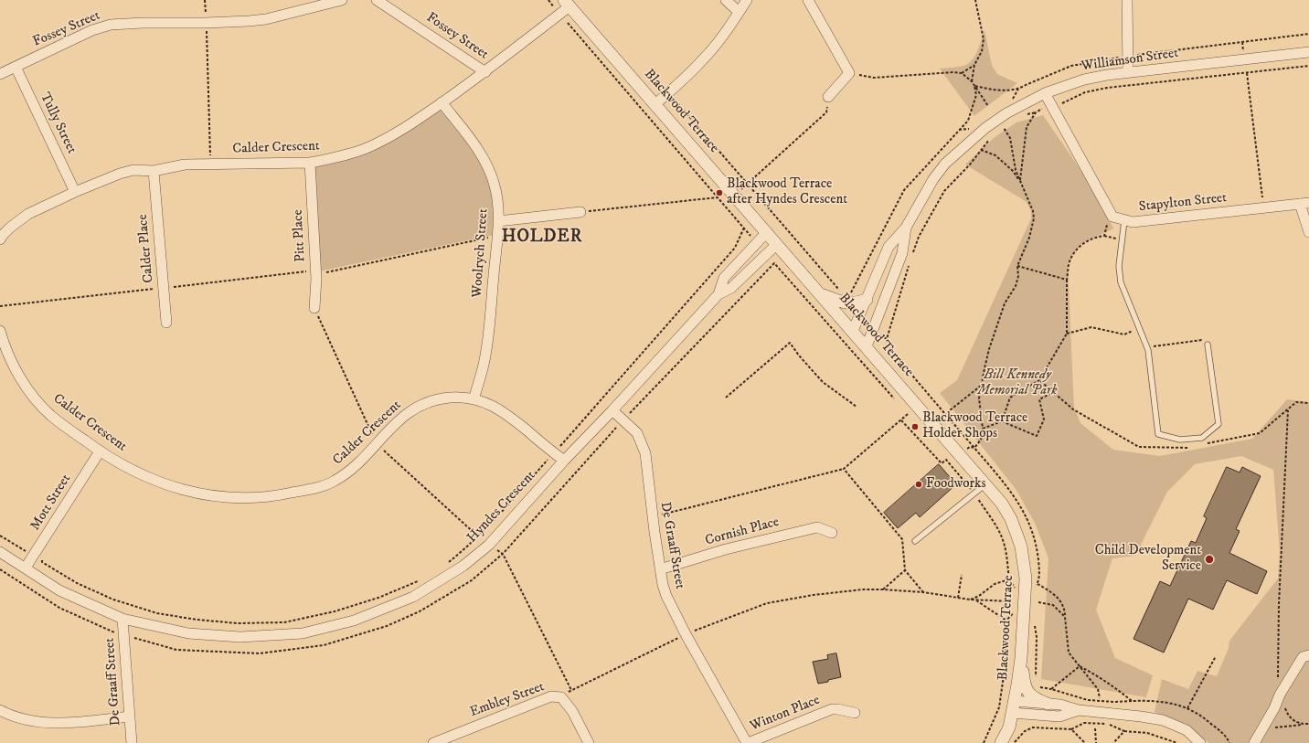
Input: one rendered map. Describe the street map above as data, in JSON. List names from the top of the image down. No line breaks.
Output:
{"streets":{"street":["Fossey Street","Williamson Street","Blackwood Terrace","Tully Street","Calder Crescent","Stapylton Street","Pitt Place","Calder Place","Woolrych Street","Mott Street","Hyndes Crescent","Cornish Place","De Graaff Street","Embley Street","Winton Place"]},"crossings":[["Fossey Street","Tully Street"],["Fossey Street","Calder Crescent"],["Williamson Street","Blackwood Terrace"],["Blackwood Terrace","Calder Crescent"],["Blackwood Terrace","Hyndes Crescent"],["Tully Street","Calder Crescent"],["Calder Crescent","Pitt Place"],["Calder Crescent","Calder Place"],["Calder Crescent","Woolrych Street"],["Calder Crescent","Mott Street"],["Calder Crescent","Hyndes Crescent"],["Mott Street","Hyndes Crescent"],["Hyndes Crescent","De Graaff Street"],["Cornish Place","De Graaff Street"],["De Graaff Street","Winton Place"]],"districts":["HOLDER"],"parks":["Bill Kennedy Memorial Park"],"places":["Blackwood Terrace after Hyndes Crescent","Blackwood Terrace Holder Shops","Foodworks","Child Development Service"]}
